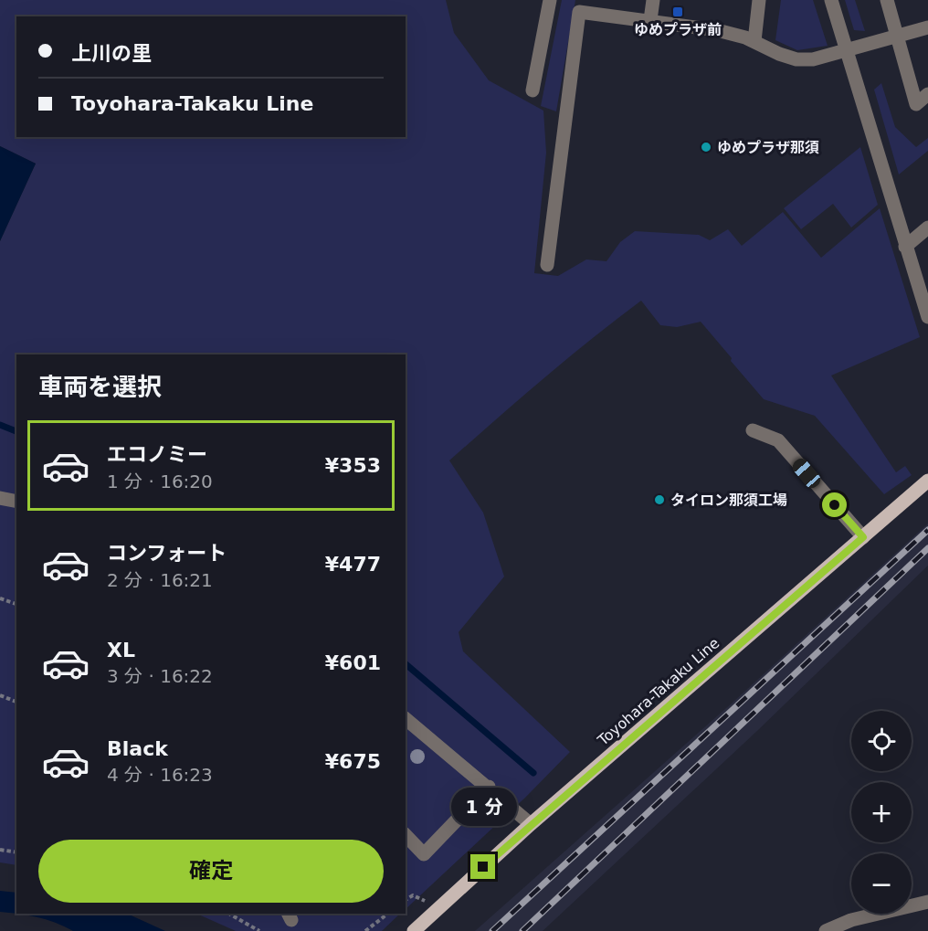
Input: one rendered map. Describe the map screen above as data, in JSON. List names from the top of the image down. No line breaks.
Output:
{"streets":{"main road":["Toyohara-Takaku Line"]},"places":{"transit":["ゆめプラザ前"],"other":["ゆめプラザ那須","タイロン那須工場"]},"page":{"banner":["上川の里","Toyohara-Takaku Line"],"heading":"車両を選択","list":[{"name":"エコノミー","note":"1 分 · 16:20","value":"¥353"},{"name":"コンフォート","note":"2 分 · 16:21","value":"¥477"},{"name":"XL","note":"3 分 · 16:22","value":"¥601"},{"name":"Black","note":"4 分 · 16:23","value":"¥675"}],"map_buttons":["+","−"],"bubble":"1 分","buttons":"確定"}}
